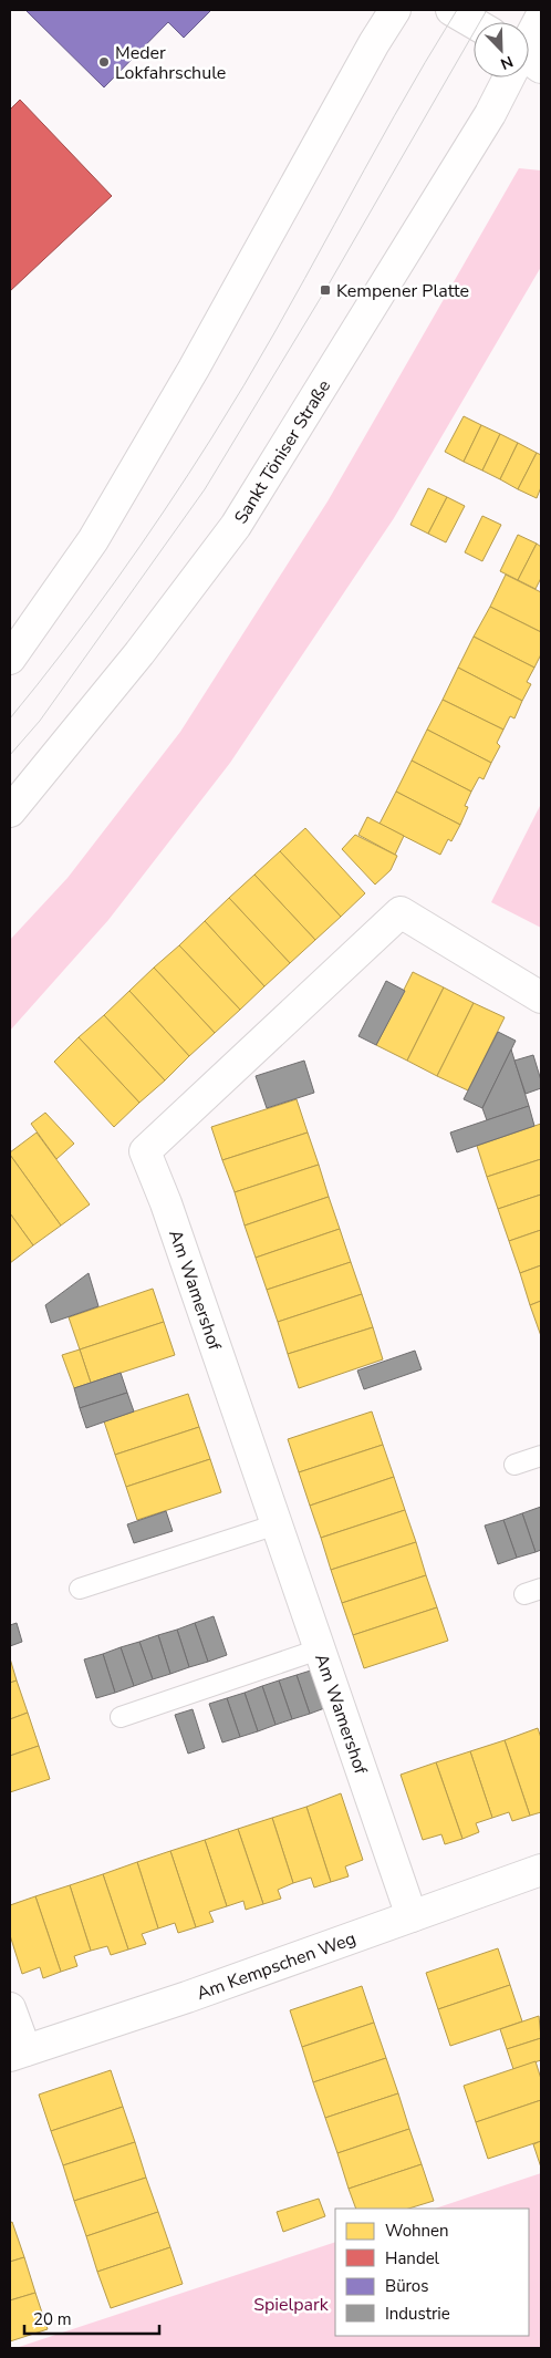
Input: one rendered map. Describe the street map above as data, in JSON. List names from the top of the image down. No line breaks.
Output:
{"streets":{"street":["Sankt Töniser Straße","Am Wamershof","Am Kempschen Weg"]},"crossings":[["Am Wamershof","Am Kempschen Weg"]],"parks":["Spielpark"],"places":{"other":["Meder Lokfahrschule"],"transit":["Kempener Platte"]},"legend":["Wohnen","Handel","Büros","Industrie"],"scale_bar":"20 m","north":"bottom right"}
